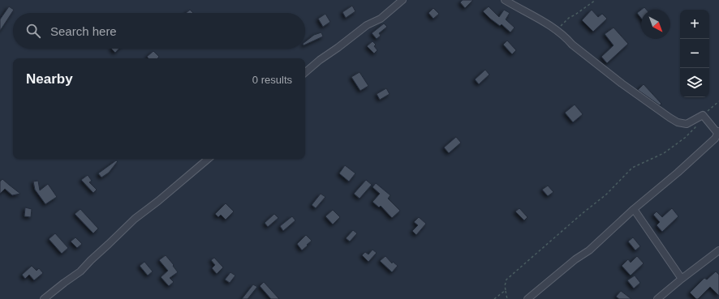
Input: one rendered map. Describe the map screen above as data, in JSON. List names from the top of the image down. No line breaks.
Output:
{"north":"bottom right","page":{"map_buttons":["+","−"],"search":"Search here","heading":["Nearby","0 results"]}}
